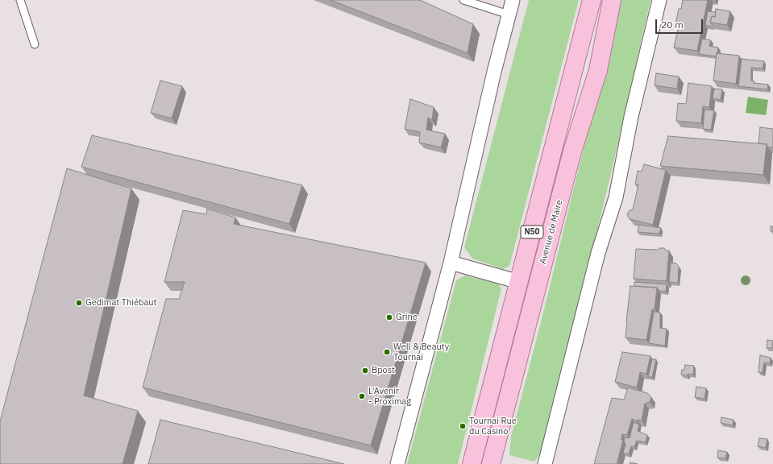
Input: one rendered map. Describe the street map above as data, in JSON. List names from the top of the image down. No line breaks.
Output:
{"streets":{"main road":["N50","Avenue de Maire"]},"places":["Gedimat Thiébaut","Grine","Well & Beauty Tournai","Bpost","L'Avenir - Proximag","Tournai Rue du Casino"],"scale_bar":"20 m"}
